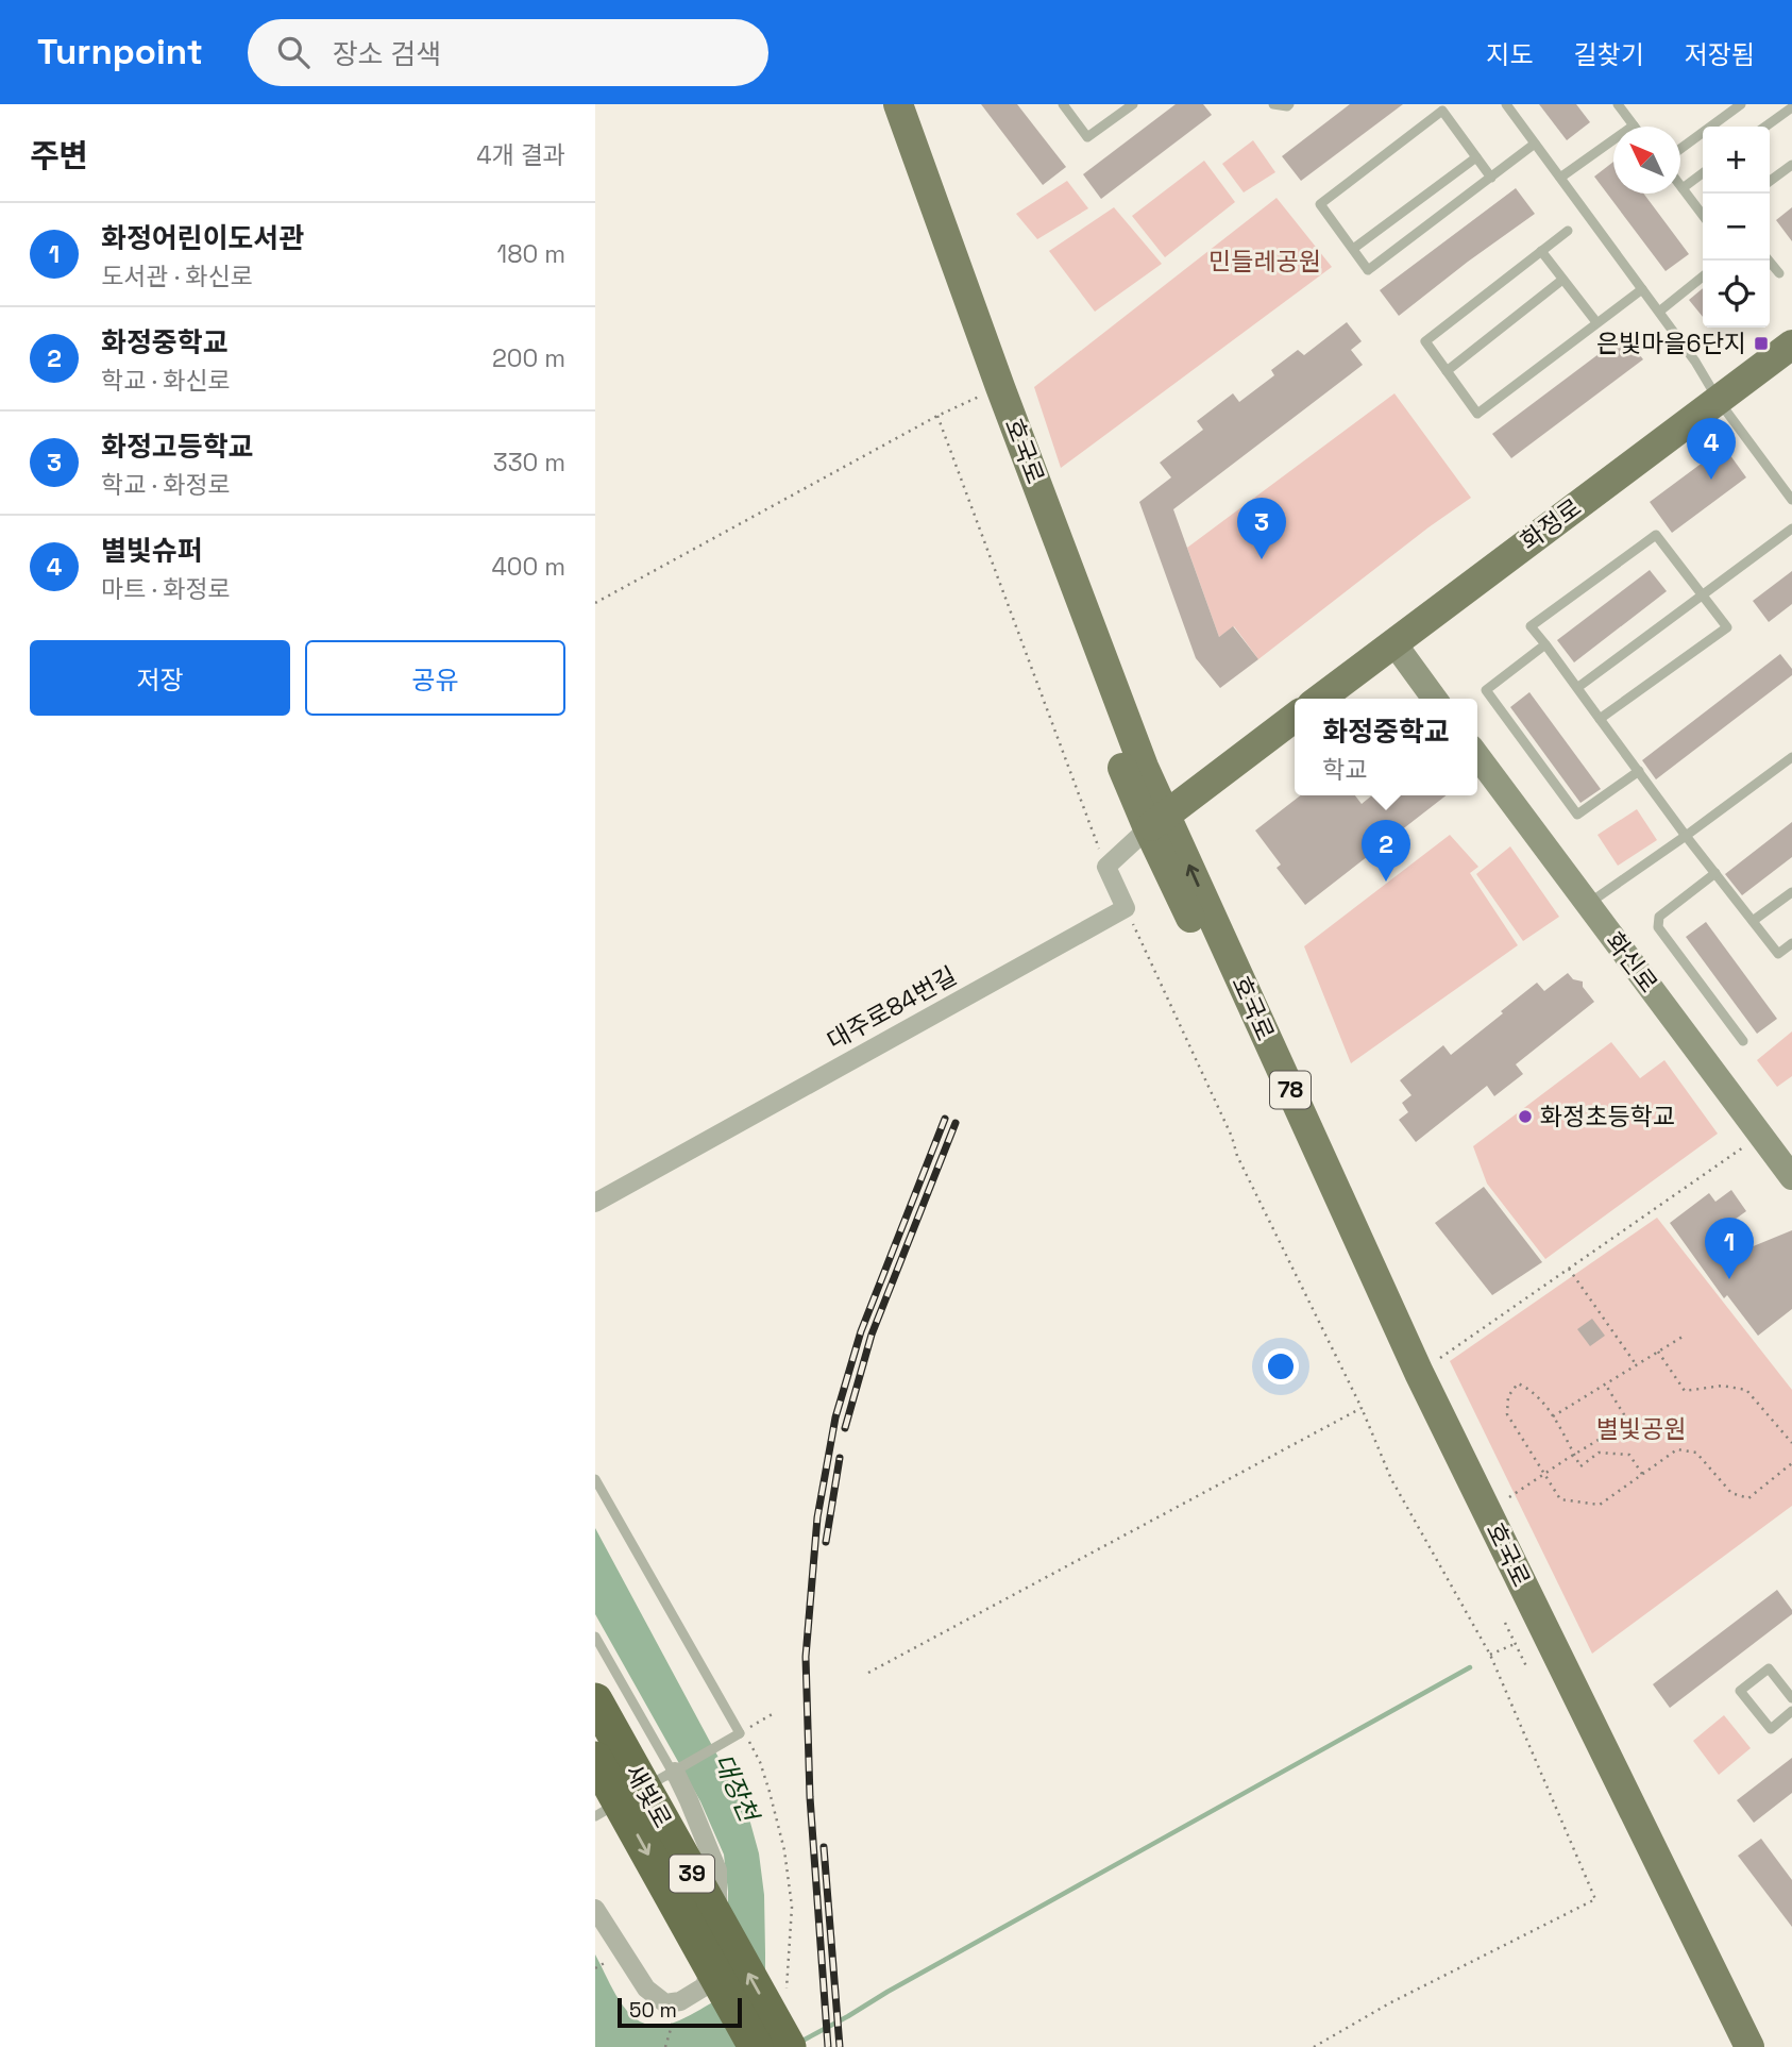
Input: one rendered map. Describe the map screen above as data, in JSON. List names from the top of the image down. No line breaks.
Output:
{"streets":{"highway":["새빛로","39"],"main road":["호국로","화정로","화신로","78"],"street":["대주로84번길"]},"water":["대장천"],"parks":["민들레공원","별빛공원"],"places":{"transit":["은빛마을6단지"],"other":["화정초등학교"]},"scale_bar":"50 m","north":"top left","page":{"header":"Turnpoint","search":"장소 검색","nav":["지도","길찾기","저장됨"],"heading":["주변","4개 결과"],"map_buttons":["+","−"],"list":[{"mark":"1","name":"화정어린이도서관","note":"도서관 · 화신로","value":"180 m"},{"mark":"2","name":"화정중학교","note":"학교 · 화신로","value":"200 m"},{"mark":"3","name":"화정고등학교","note":"학교 · 화정로","value":"330 m"},{"mark":"4","name":"별빛슈퍼","note":"마트 · 화정로","value":"400 m"}],"pins":["4","3","2","1"],"buttons":["저장","공유"],"popup":["화정중학교","학교"],"scale":"50 m"}}
